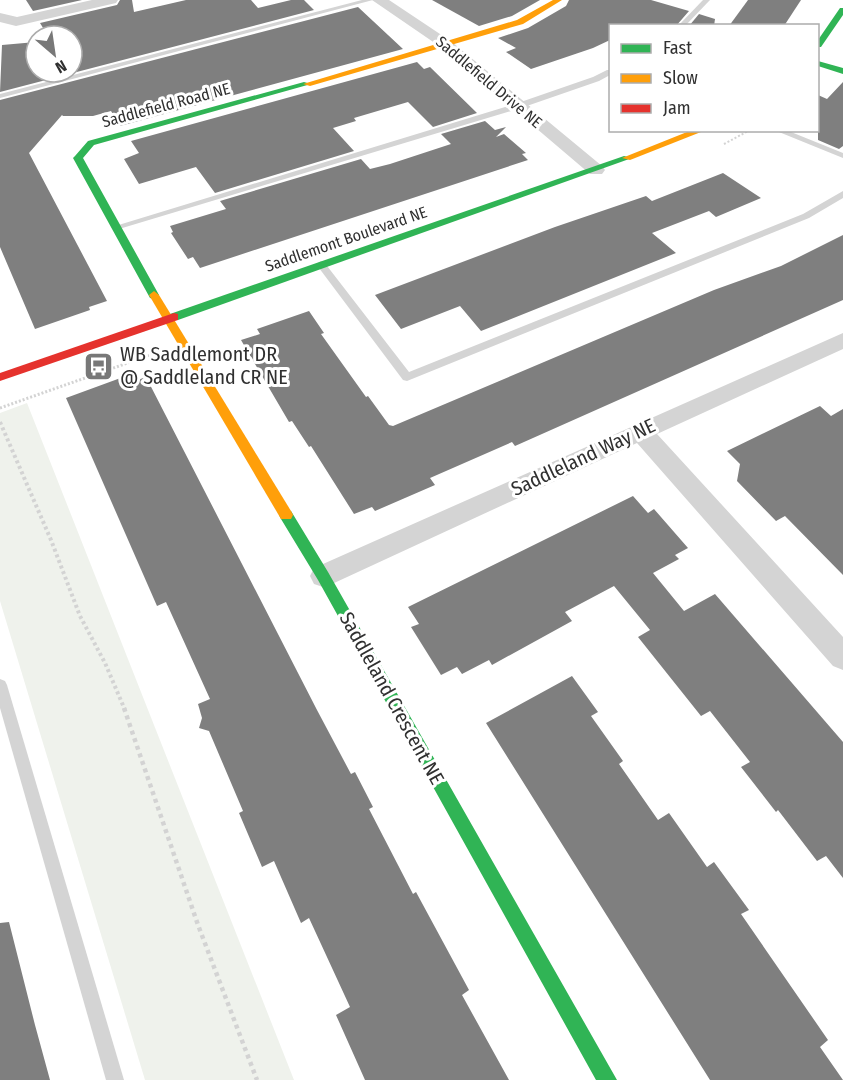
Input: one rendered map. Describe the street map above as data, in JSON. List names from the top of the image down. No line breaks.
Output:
{"streets":{"street":["Saddlefield Drive NE","Saddlefield Road NE","Saddlemont Boulevard NE","Saddleland Way NE","Saddleland Crescent NE"]},"crossings":[["Saddlefield Drive NE","Saddlefield Road NE"],["Saddlefield Drive NE","Saddlemont Boulevard NE"],["Saddlefield Road NE","Saddlemont Boulevard NE"],["Saddlefield Road NE","Saddleland Crescent NE"],["Saddlemont Boulevard NE","Saddleland Crescent NE"],["Saddleland Way NE","Saddleland Crescent NE"]],"places":{"bus stop":["WB Saddlemont DR @ Saddleland CR NE"]},"legend":["Fast","Slow","Jam"],"north":"bottom right"}
